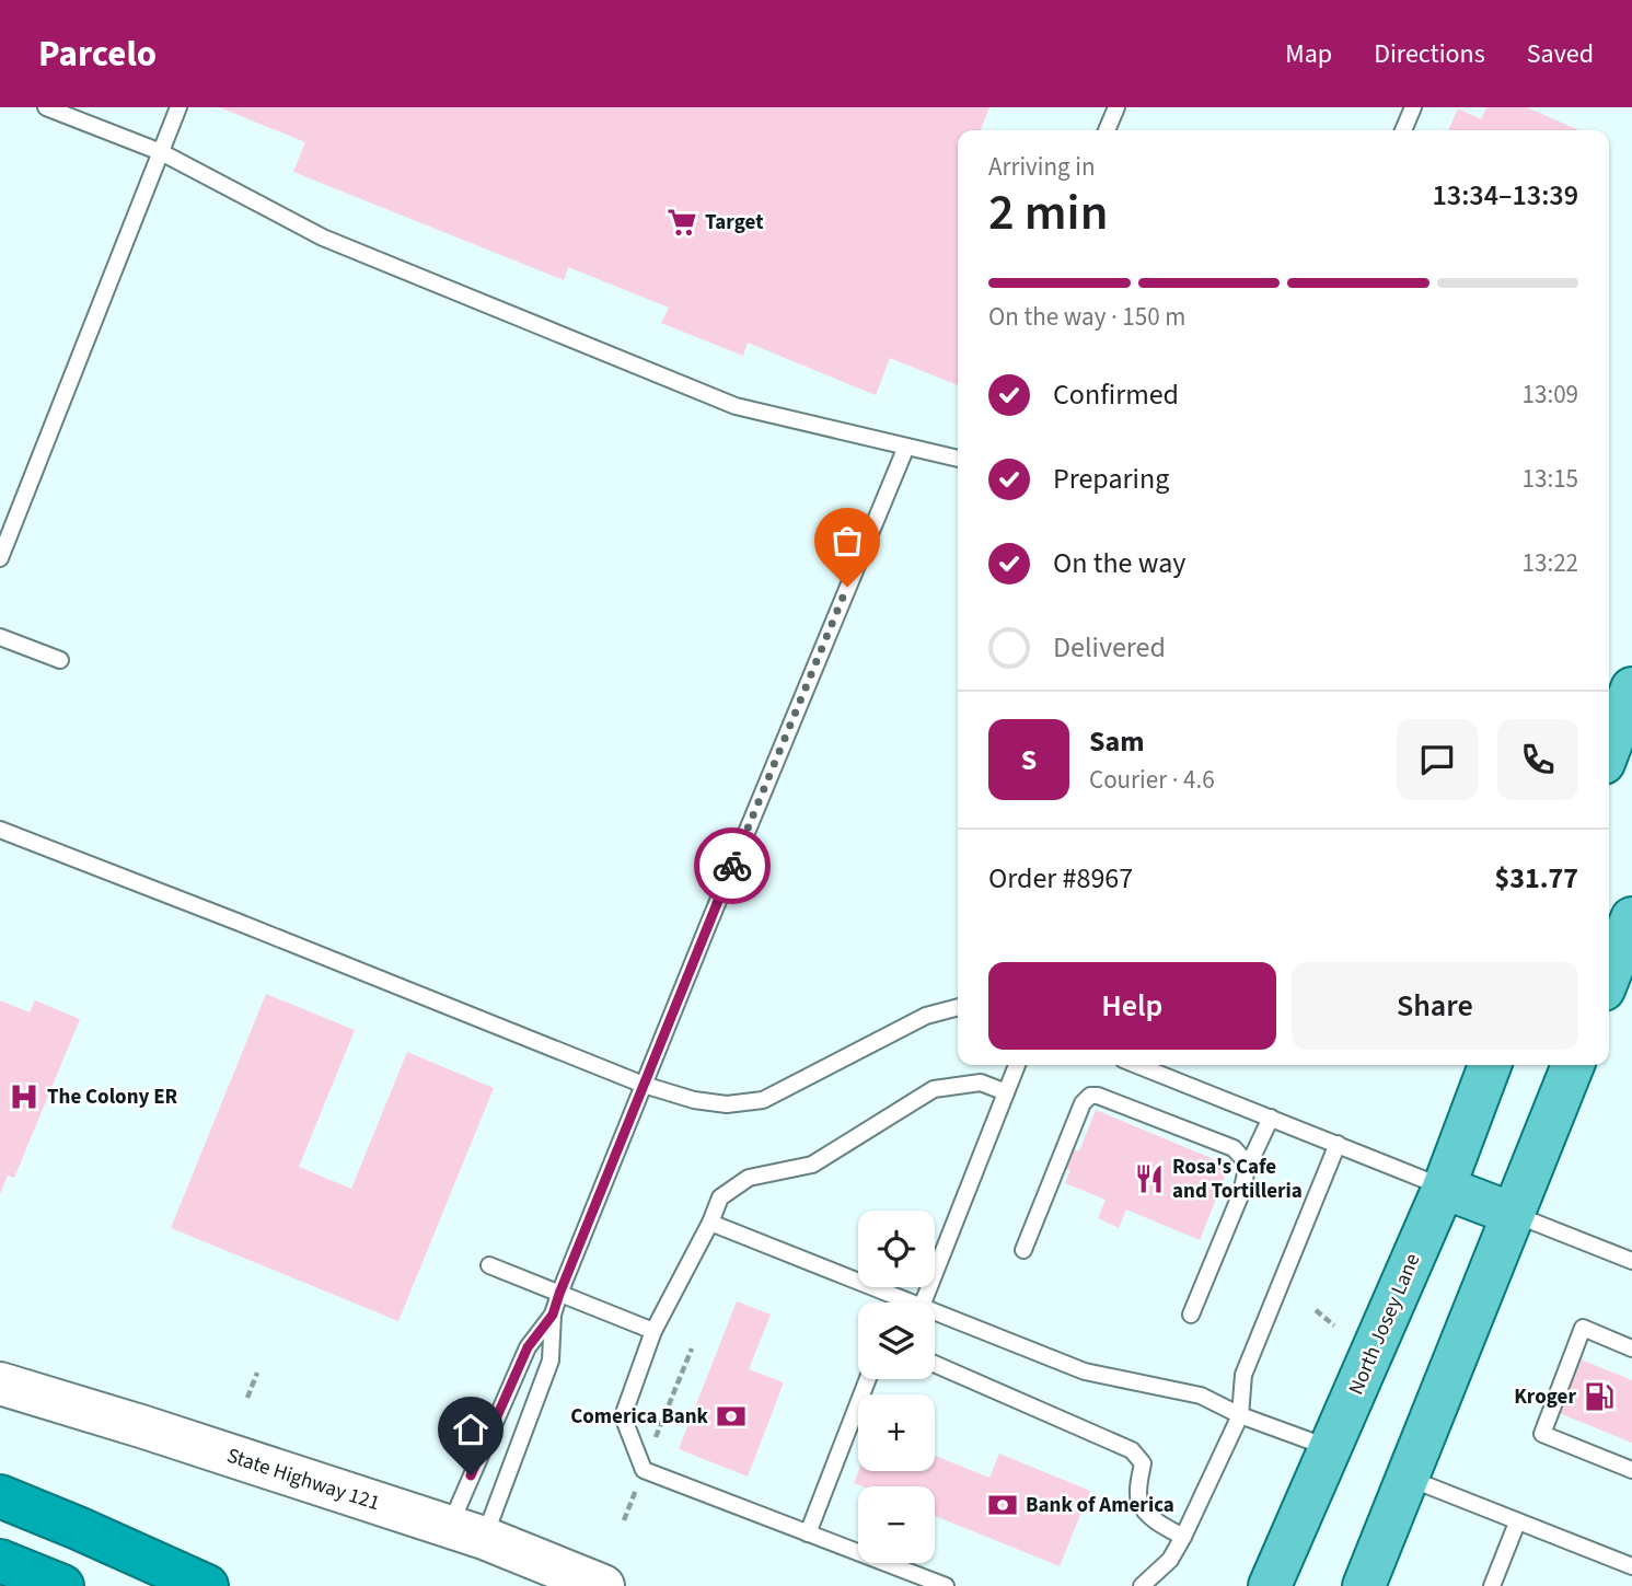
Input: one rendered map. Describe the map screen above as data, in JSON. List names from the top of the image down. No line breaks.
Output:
{"streets":{"main road":["North Josey Lane","State Highway 121"]},"places":{"supermarket":["Target"],"hospital":["The Colony ER"],"restaurant":["Rosa's Cafe and Tortilleria"],"fuel station":["Kroger"],"bank":["Comerica Bank","Bank of America"]},"page":{"header":"Parcelo","nav":["Map","Directions","Saved"],"heading":["2 min","Arriving in","13:34–13:39"],"panel":["Sam","Courier · 4.6","Order #8967","$31.77"],"bar":"On the way · 150 m","list":[["Confirmed","13:09"],["Preparing","13:15"],["On the way","13:22"],"Delivered"],"round":"S","buttons":["Help","Share"],"map_buttons":["+","−"]}}
